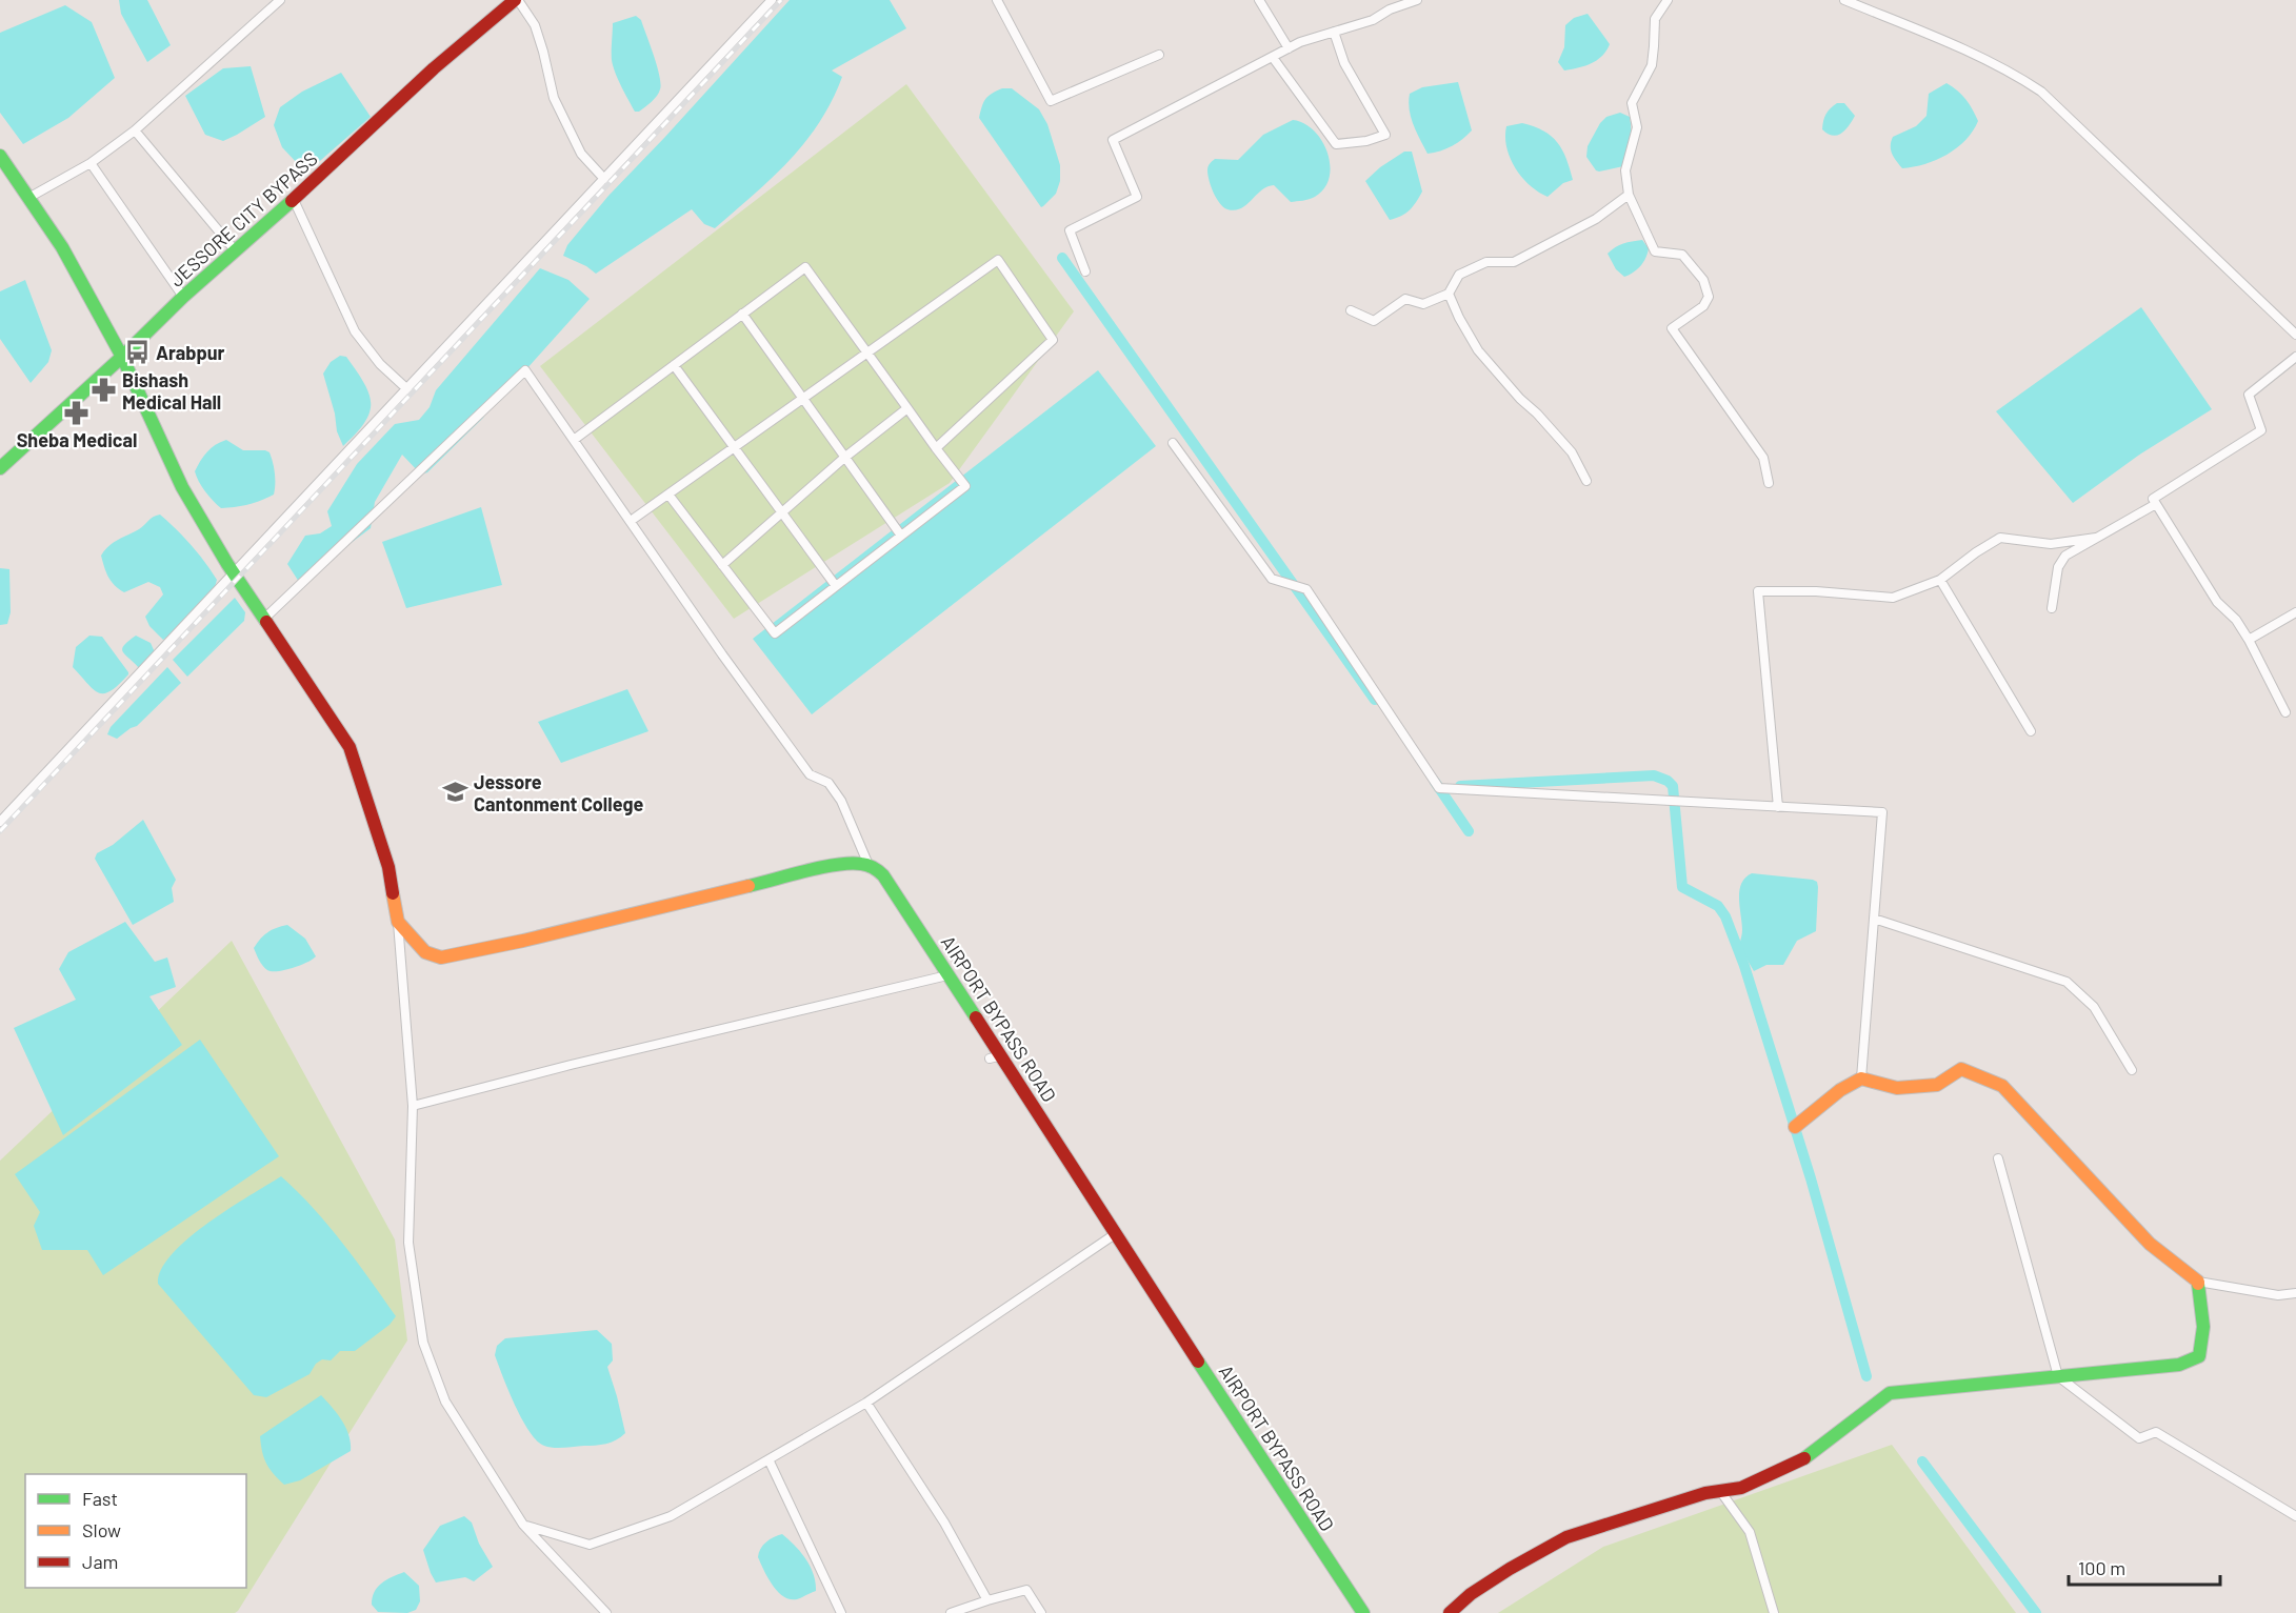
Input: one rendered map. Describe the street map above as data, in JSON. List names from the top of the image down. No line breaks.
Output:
{"streets":{"main road":["JESSORE CITY BYPASS","AIRPORT BYPASS ROAD"]},"places":{"bus stop":["Arabpur"],"pharmacy":["Bishash Medical Hall","Sheba Medical"],"school or university":["Jessore Cantonment College"]},"legend":["Fast","Slow","Jam"],"scale_bar":"100 m"}
